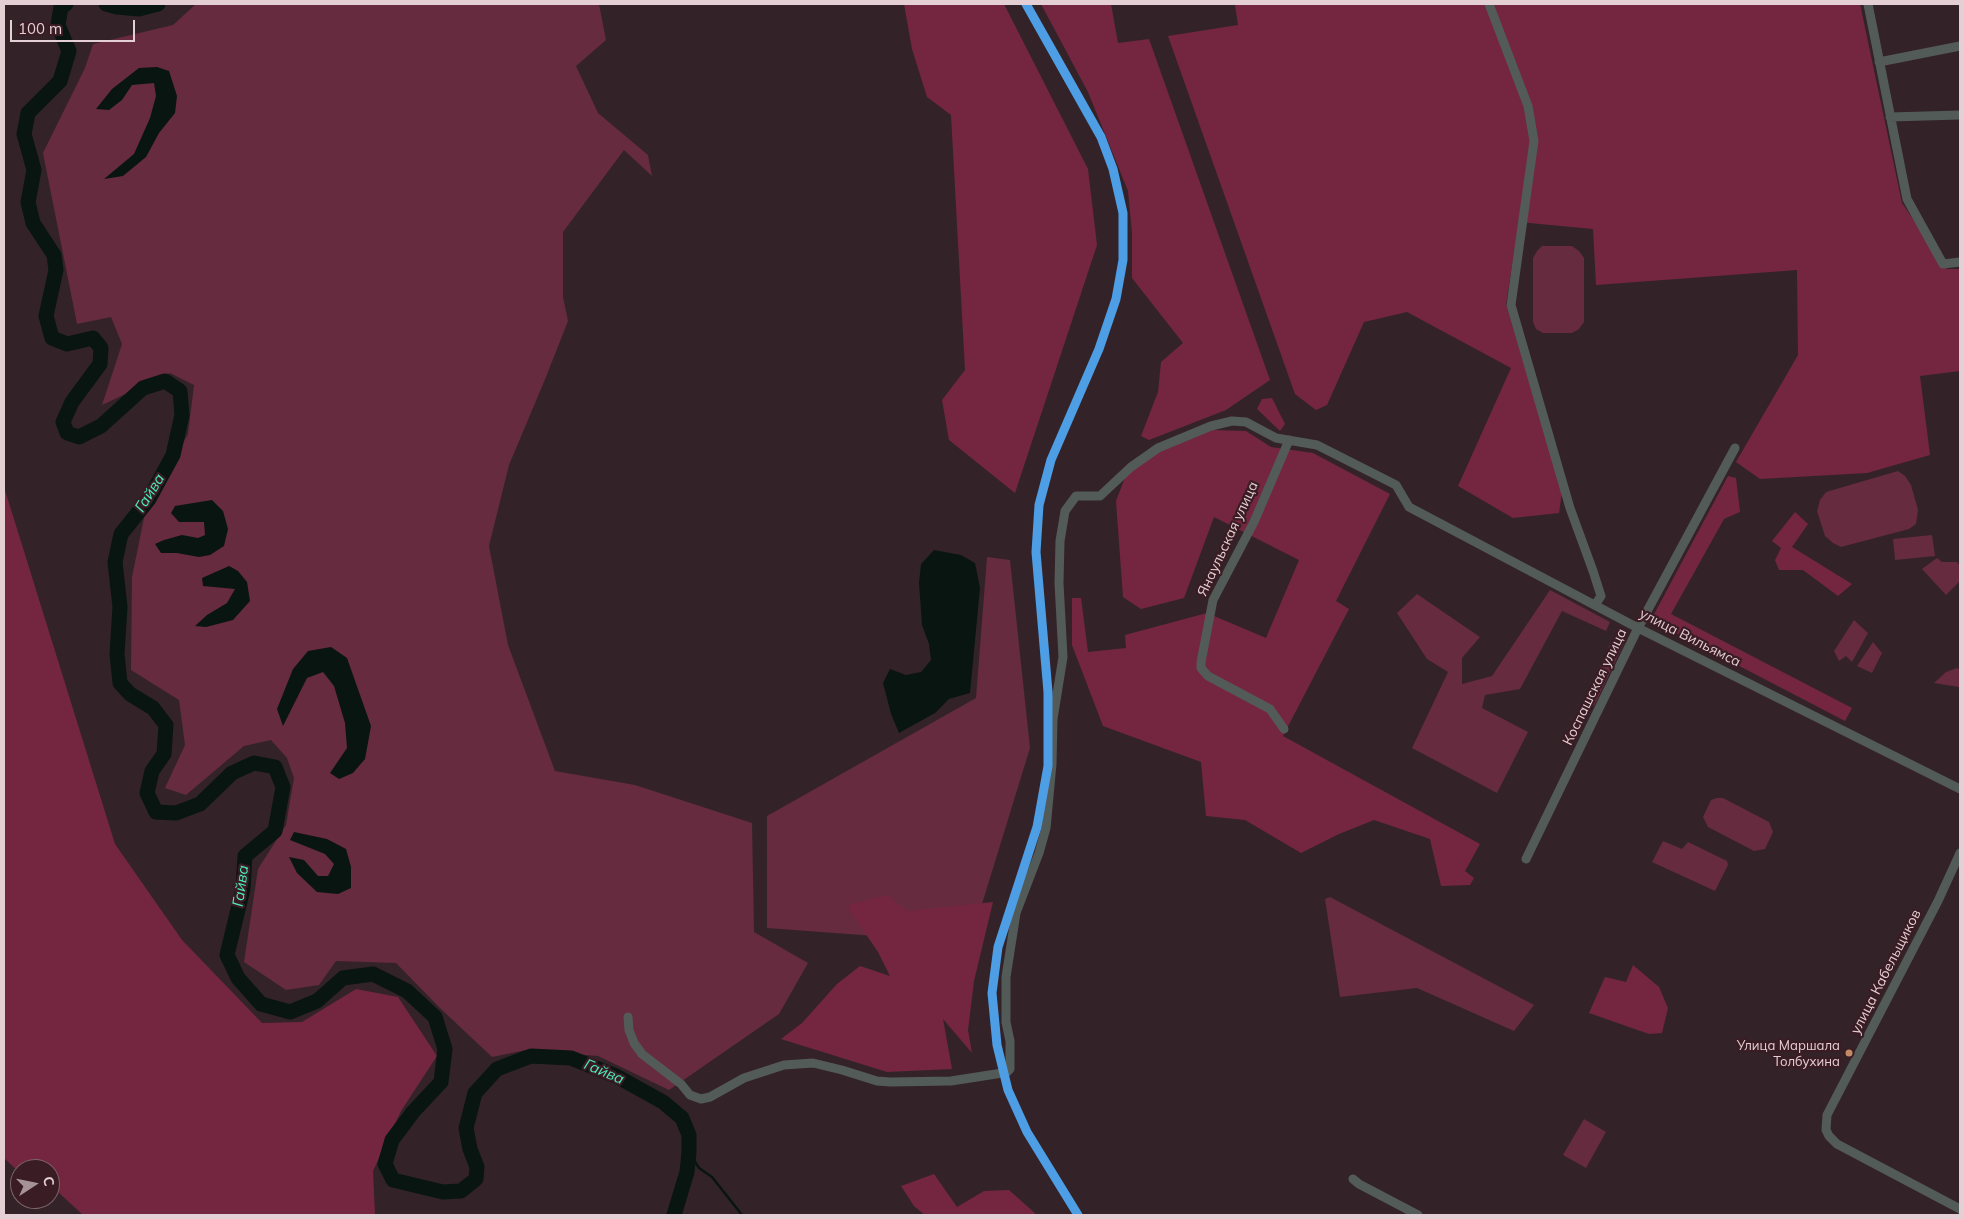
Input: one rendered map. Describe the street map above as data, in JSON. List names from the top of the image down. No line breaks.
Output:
{"streets":{"street":["Янаульская улица","улица Вильямса","Коспашская улица","улица Кабельщиков"]},"crossings":[["Янаульская улица","улица Вильямса"],["улица Вильямса","Коспашская улица"]],"water":["Гайва"],"places":["Улица Маршала Толбухина"],"scale_bar":"100 m","north":"right"}
